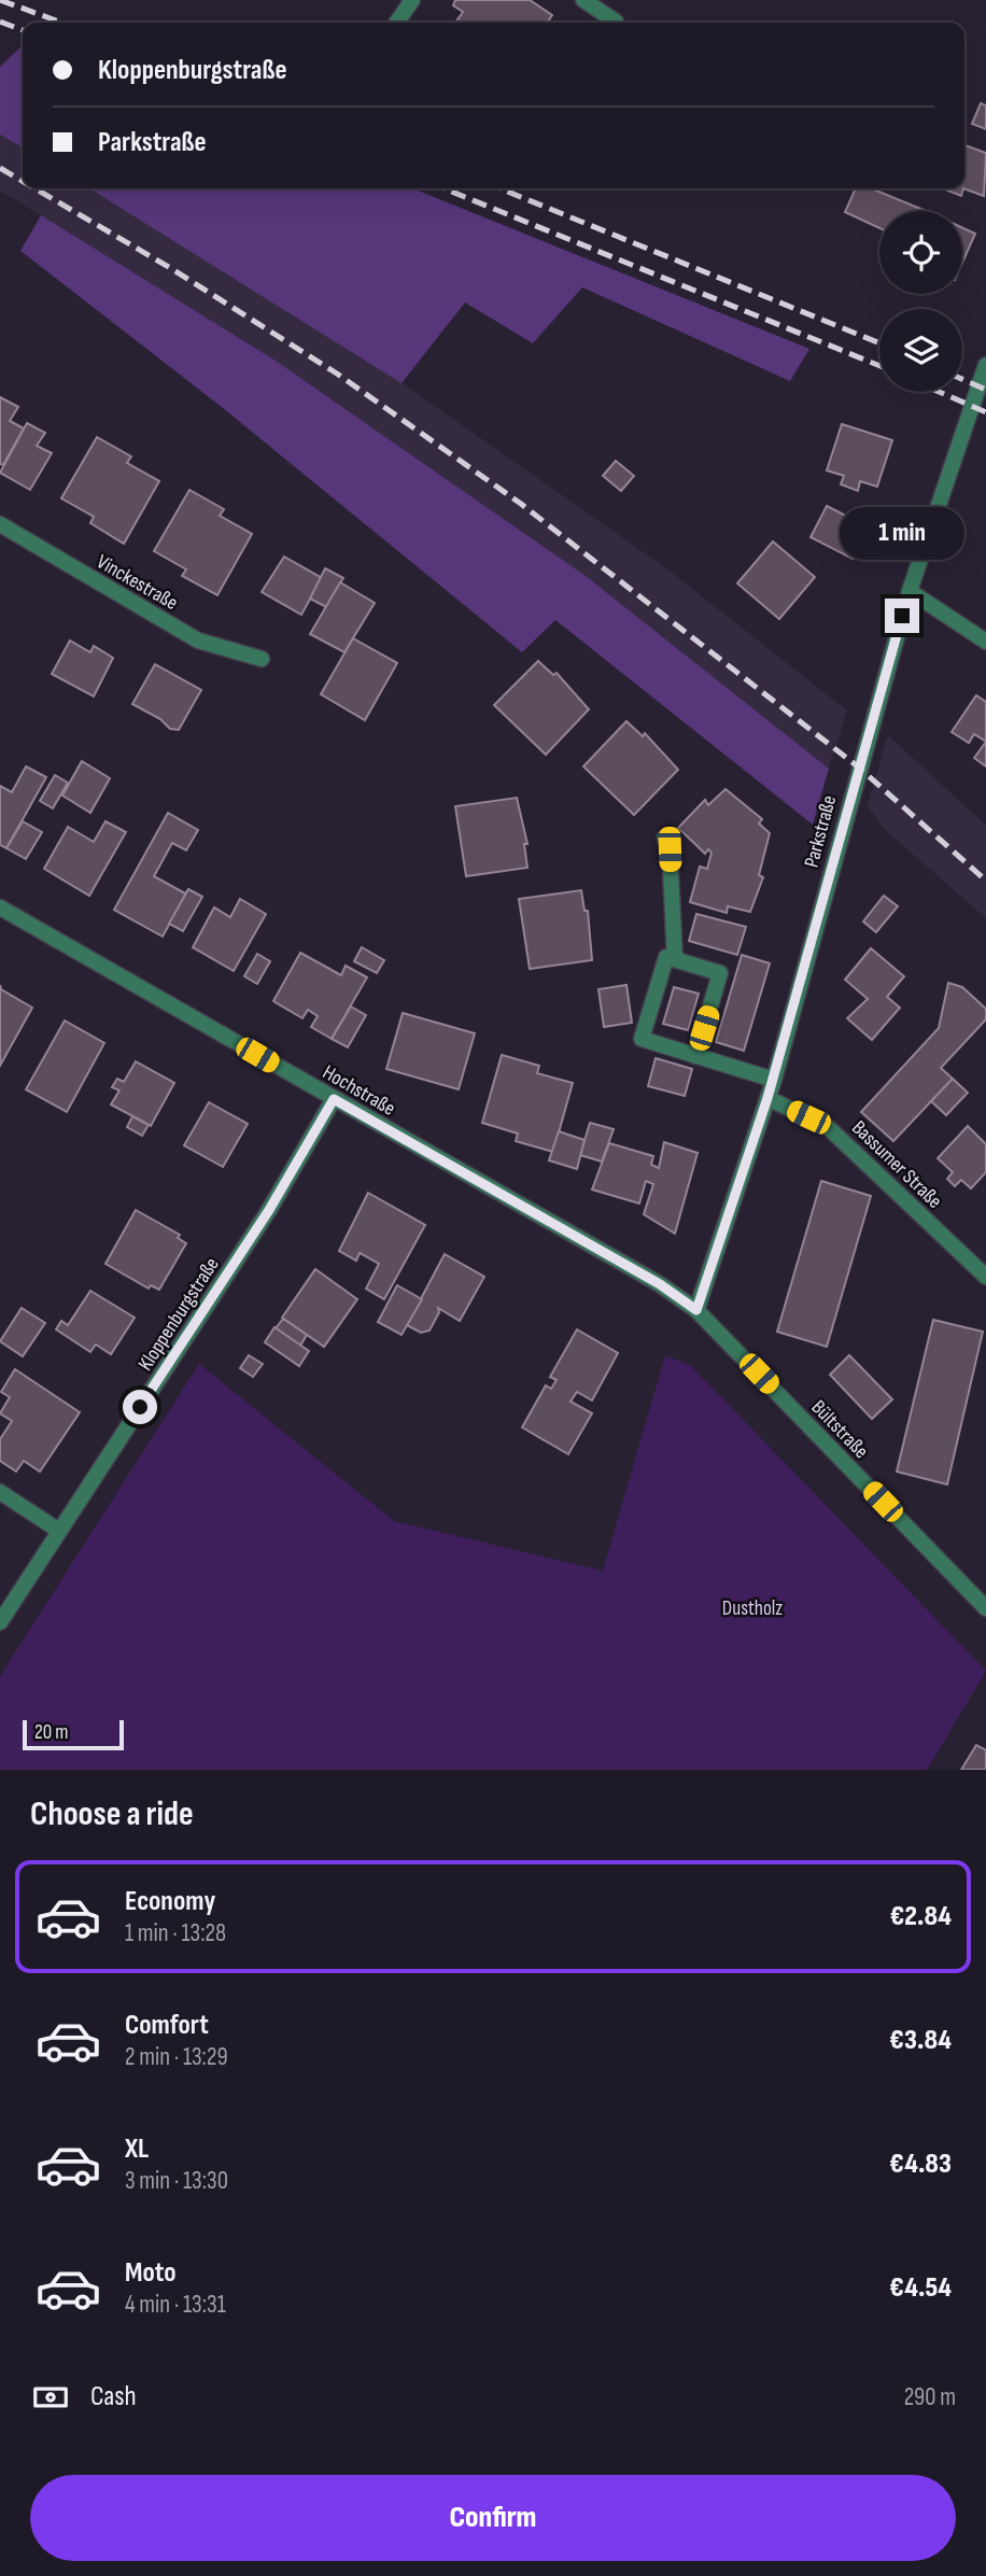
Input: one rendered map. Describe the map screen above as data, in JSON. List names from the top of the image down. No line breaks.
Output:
{"streets":{"street":["Vinckestraße","Parkstraße","Hochstraße","Bassumer Straße","Kloppenburgstraße","Bültstraße"]},"crossings":[["Parkstraße","Hochstraße"],["Parkstraße","Bassumer Straße"],["Parkstraße","Bültstraße"],["Hochstraße","Kloppenburgstraße"],["Hochstraße","Bültstraße"]],"parks":["Dustholz"],"scale_bar":"20 m","page":{"banner":["Kloppenburgstraße","Parkstraße"],"bubble":"1 min","scale":"20 m","heading":"Choose a ride","list":[{"name":"Economy","note":"1 min · 13:28","value":"€2.84"},{"name":"Comfort","note":"2 min · 13:29","value":"€3.84"},{"name":"XL","note":"3 min · 13:30","value":"€4.83"},{"name":"Moto","note":"4 min · 13:31","value":"€4.54"}],"pay":["Cash","290 m"],"buttons":"Confirm"}}
